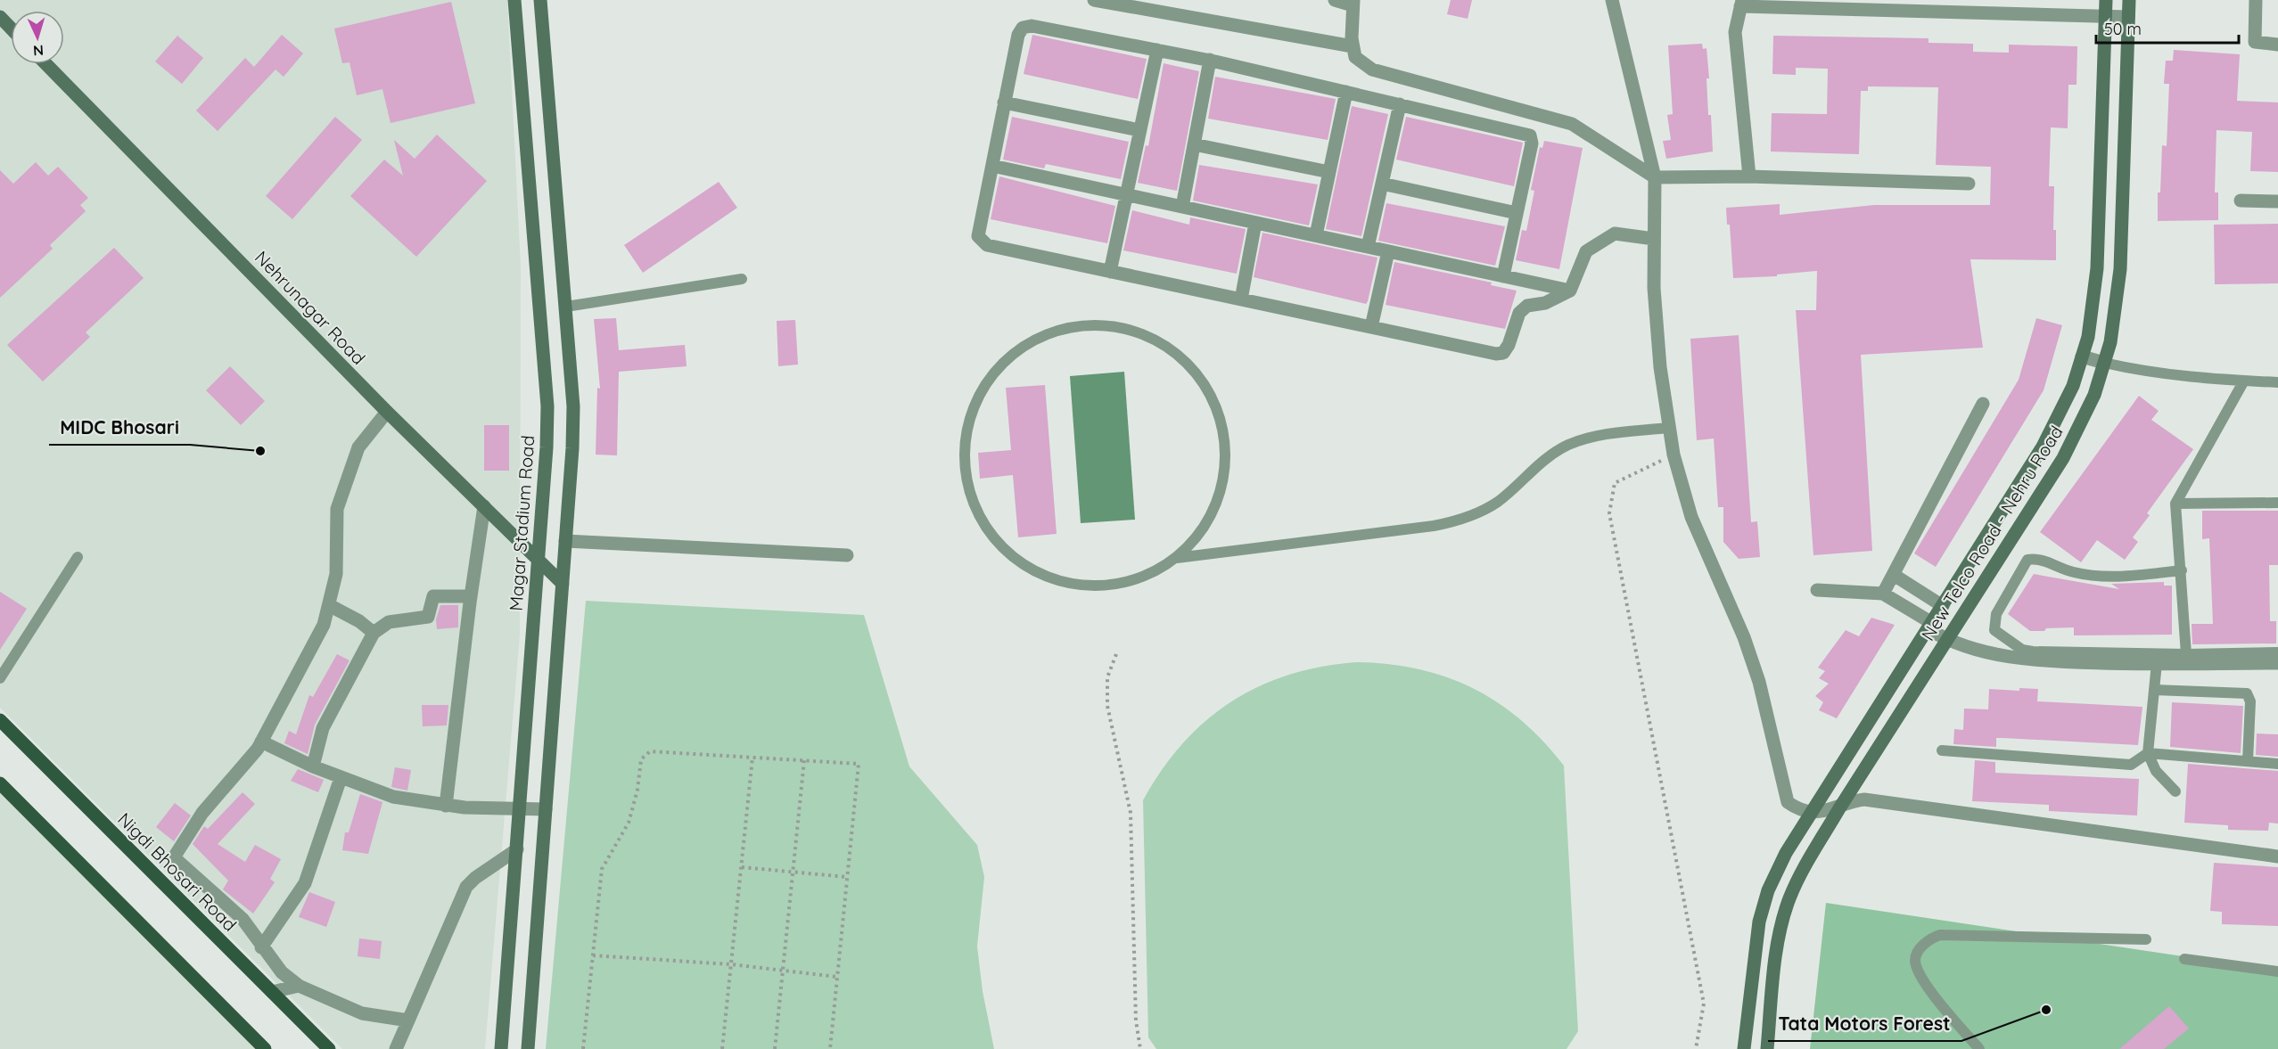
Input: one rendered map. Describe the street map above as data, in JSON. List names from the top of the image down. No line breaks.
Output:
{"streets":{"main road":["Nigdi Bhosari Road"],"street":["Nehrunagar Road","Magar Stadium Road","New Telco Road - Nehru Road"]},"crossings":[["Nehrunagar Road","Magar Stadium Road"]],"places":["MIDC Bhosari","Tata Motors Forest"],"scale_bar":"50 m","north":"bottom"}
